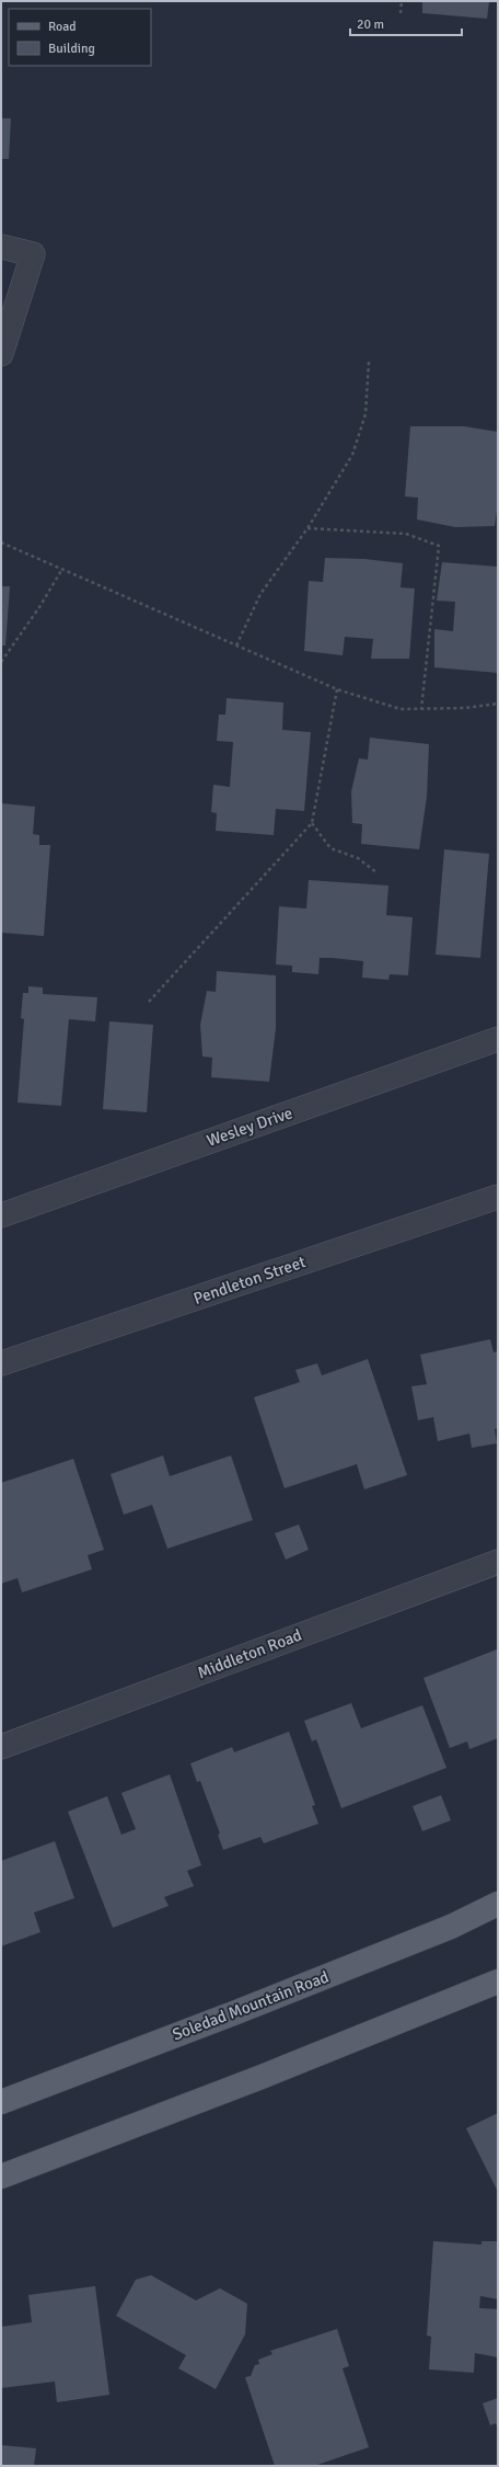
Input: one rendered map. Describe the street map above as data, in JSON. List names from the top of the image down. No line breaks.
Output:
{"streets":{"main road":["Soledad Mountain Road"],"street":["Wesley Drive","Pendleton Street","Middleton Road"]},"legend":["Road","Building"],"scale_bar":"20 m"}
